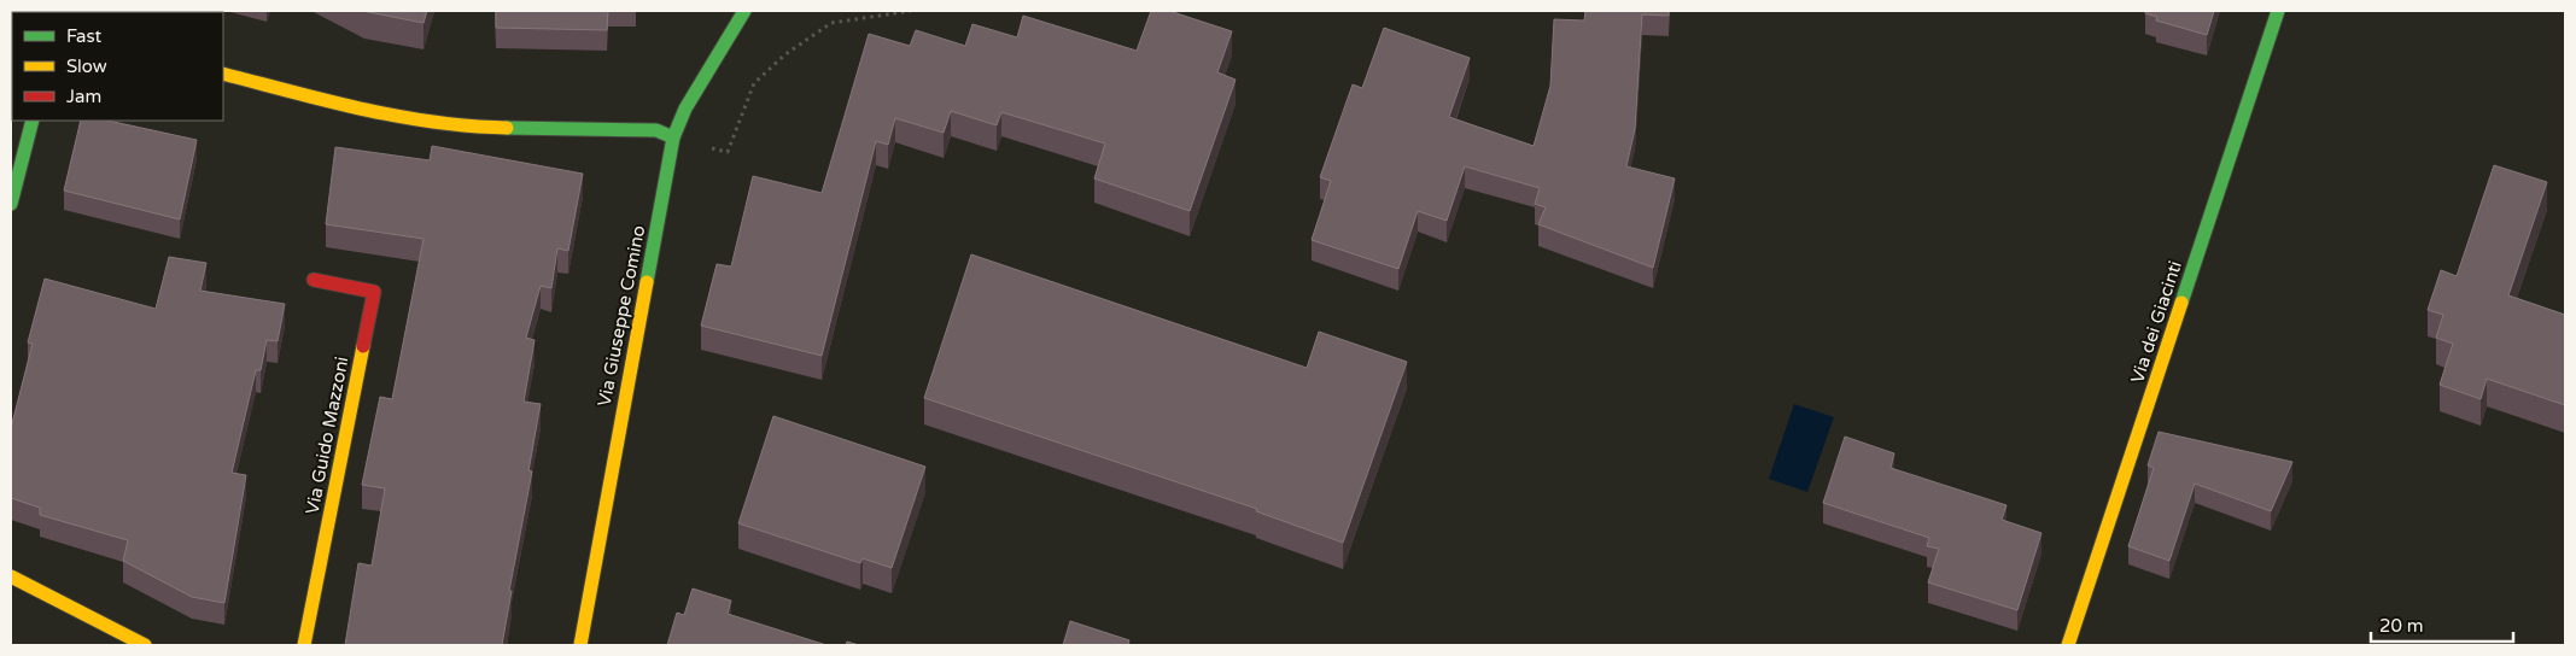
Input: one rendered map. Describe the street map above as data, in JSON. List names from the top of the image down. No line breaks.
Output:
{"streets":{"street":["Via Giuseppe Comino","Via dei Giacinti","Via Guido Mazzoni"]},"legend":["Fast","Slow","Jam"],"scale_bar":"20 m"}
